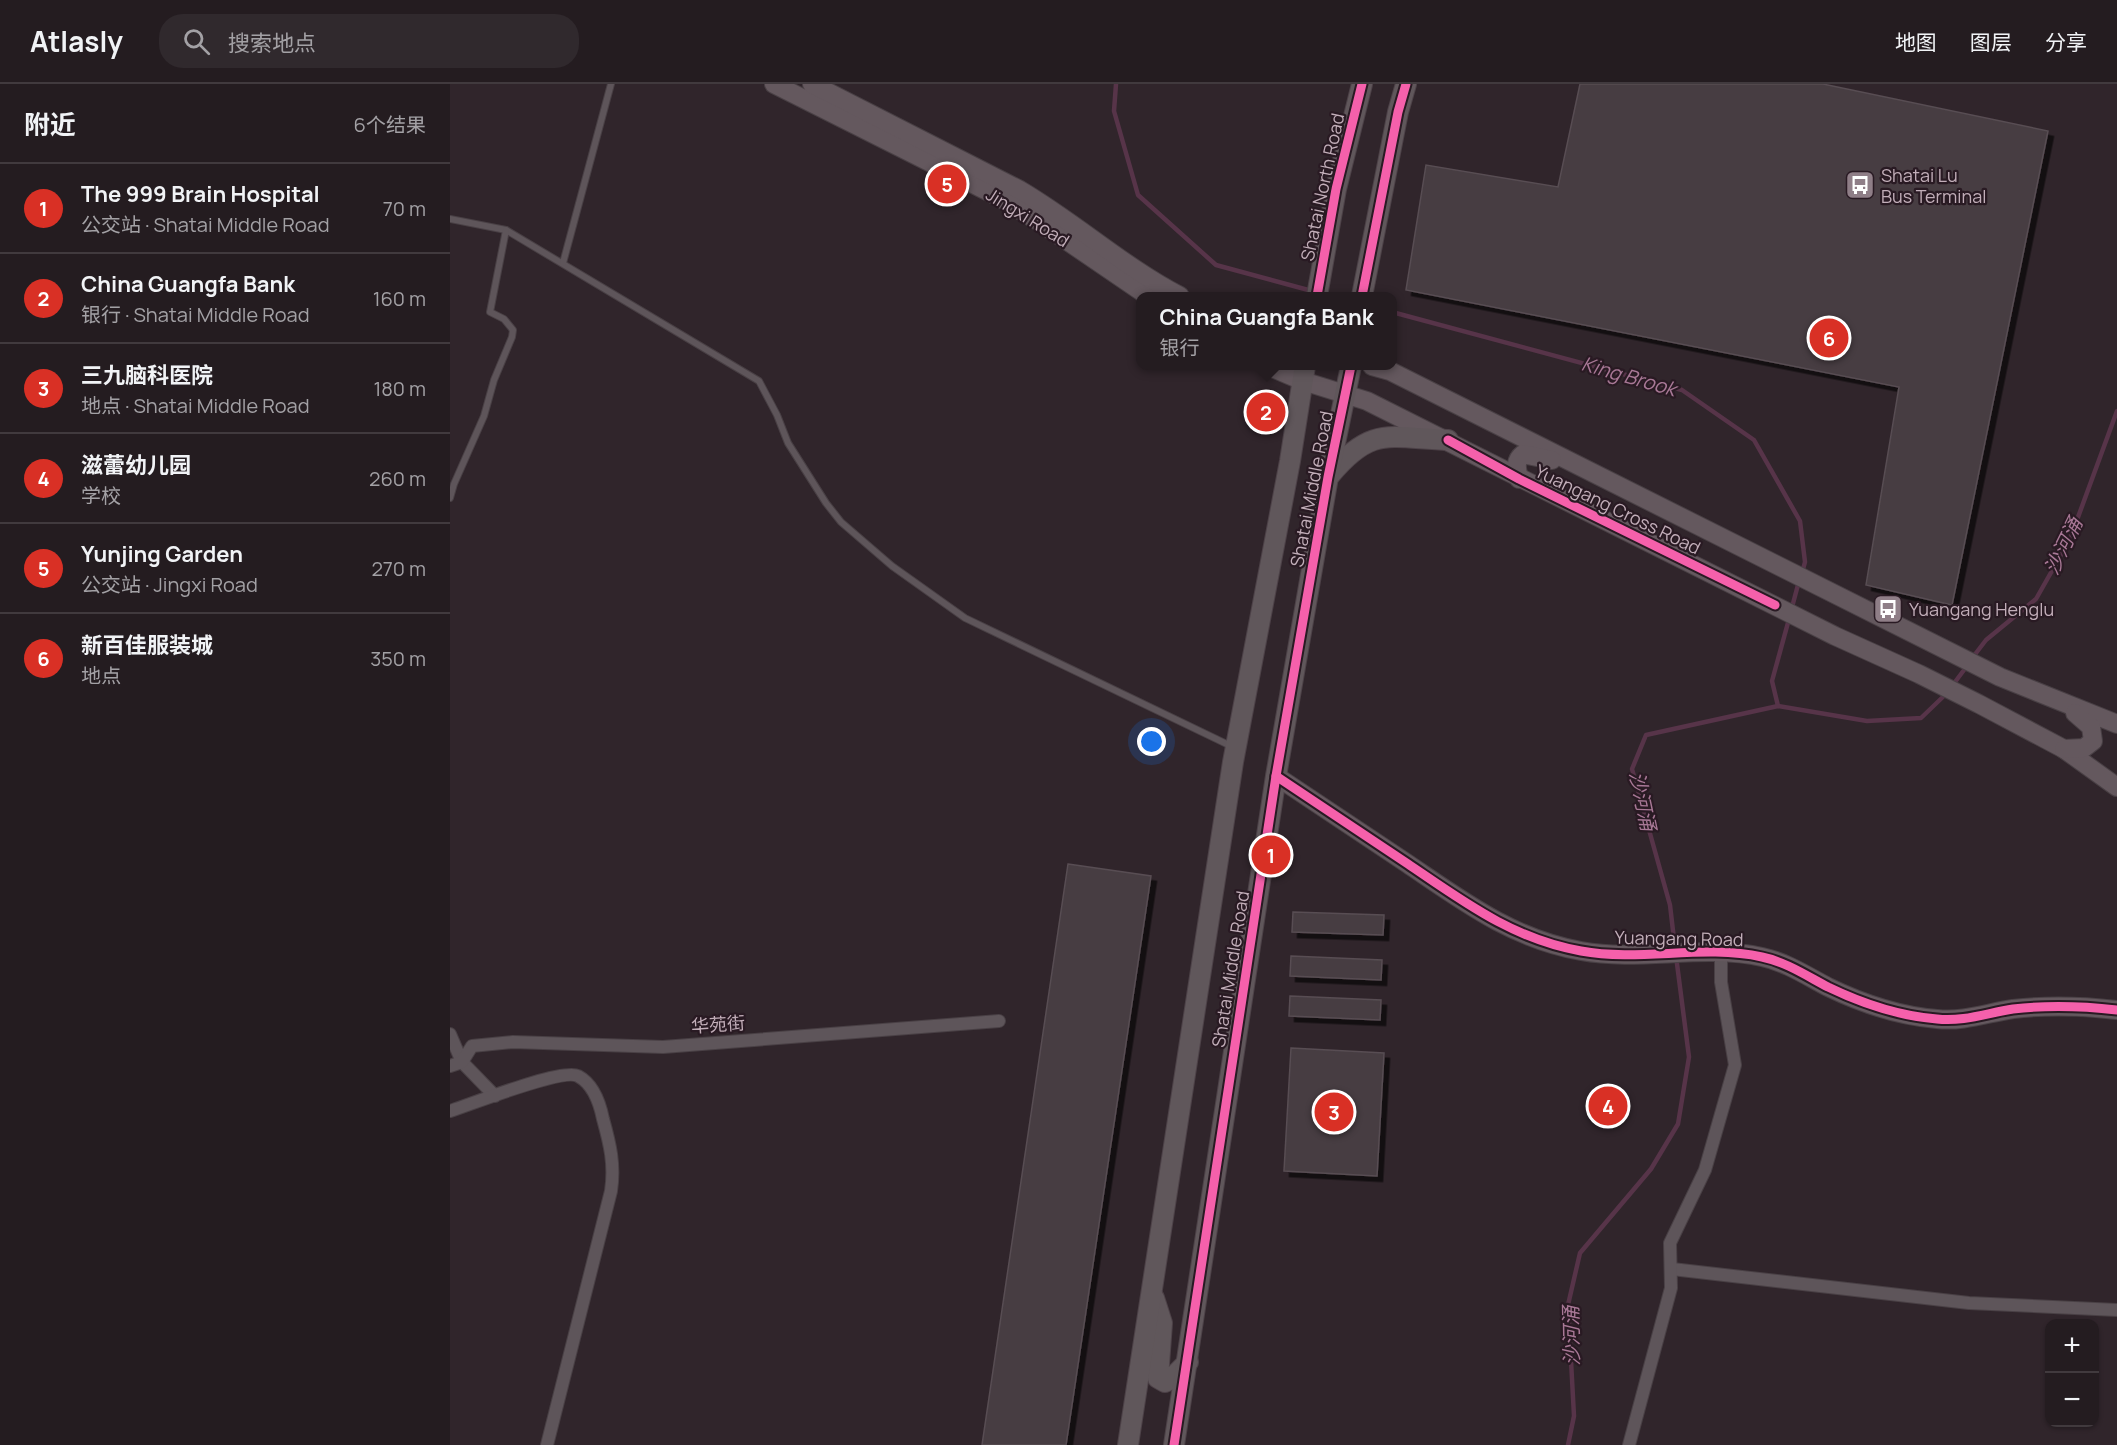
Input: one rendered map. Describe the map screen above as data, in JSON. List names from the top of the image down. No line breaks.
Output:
{"streets":{"main road":["Shatai North Road","Jingxi Road","Shatai Middle Road","Yuangang Cross Road","Yuangang Road"],"street":["华苑街"]},"crossings":[["Shatai Middle Road","Yuangang Cross Road"],["Shatai Middle Road","Yuangang Road"]],"water":["King Brook","沙河涌"],"places":{"bus stop":["Shatai Lu Bus Terminal","Yuangang Henglu"]},"page":{"header":"Atlasly","search":"搜索地点","nav":["地图","图层","分享"],"heading":["附近","6个结果"],"list":[{"mark":"1","name":"The 999 Brain Hospital","note":"公交站 · Shatai Middle Road","value":"70 m"},{"mark":"2","name":"China Guangfa Bank","note":"银行 · Shatai Middle Road","value":"160 m"},{"mark":"3","name":"三九脑科医院","note":"地点 · Shatai Middle Road","value":"180 m"},{"mark":"4","name":"滋蕾幼儿园","note":"学校","value":"260 m"},{"mark":"5","name":"Yunjing Garden","note":"公交站 · Jingxi Road","value":"270 m"},{"mark":"6","name":"新百佳服装城","note":"地点","value":"350 m"}],"pins":["5","6","2","1","4","3"],"popup":["China Guangfa Bank","银行"],"map_buttons":["+","−"]}}
